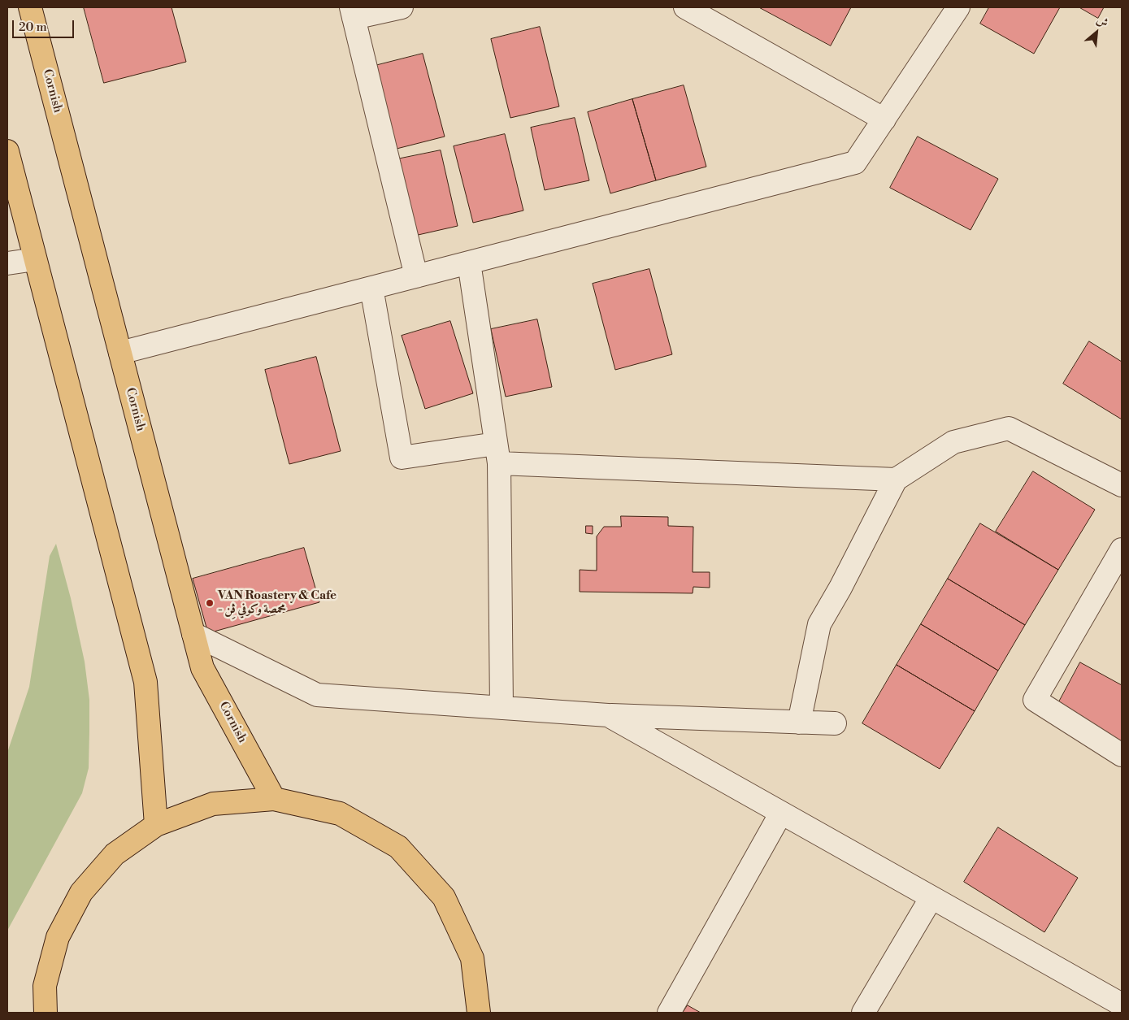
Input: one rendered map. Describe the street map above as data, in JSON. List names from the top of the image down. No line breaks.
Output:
{"streets":{"main road":["Cornish"]},"places":["VAN Roastery & Cafe - محمصة وكوفي ڤِن"],"scale_bar":"20 m","north":"top right"}
